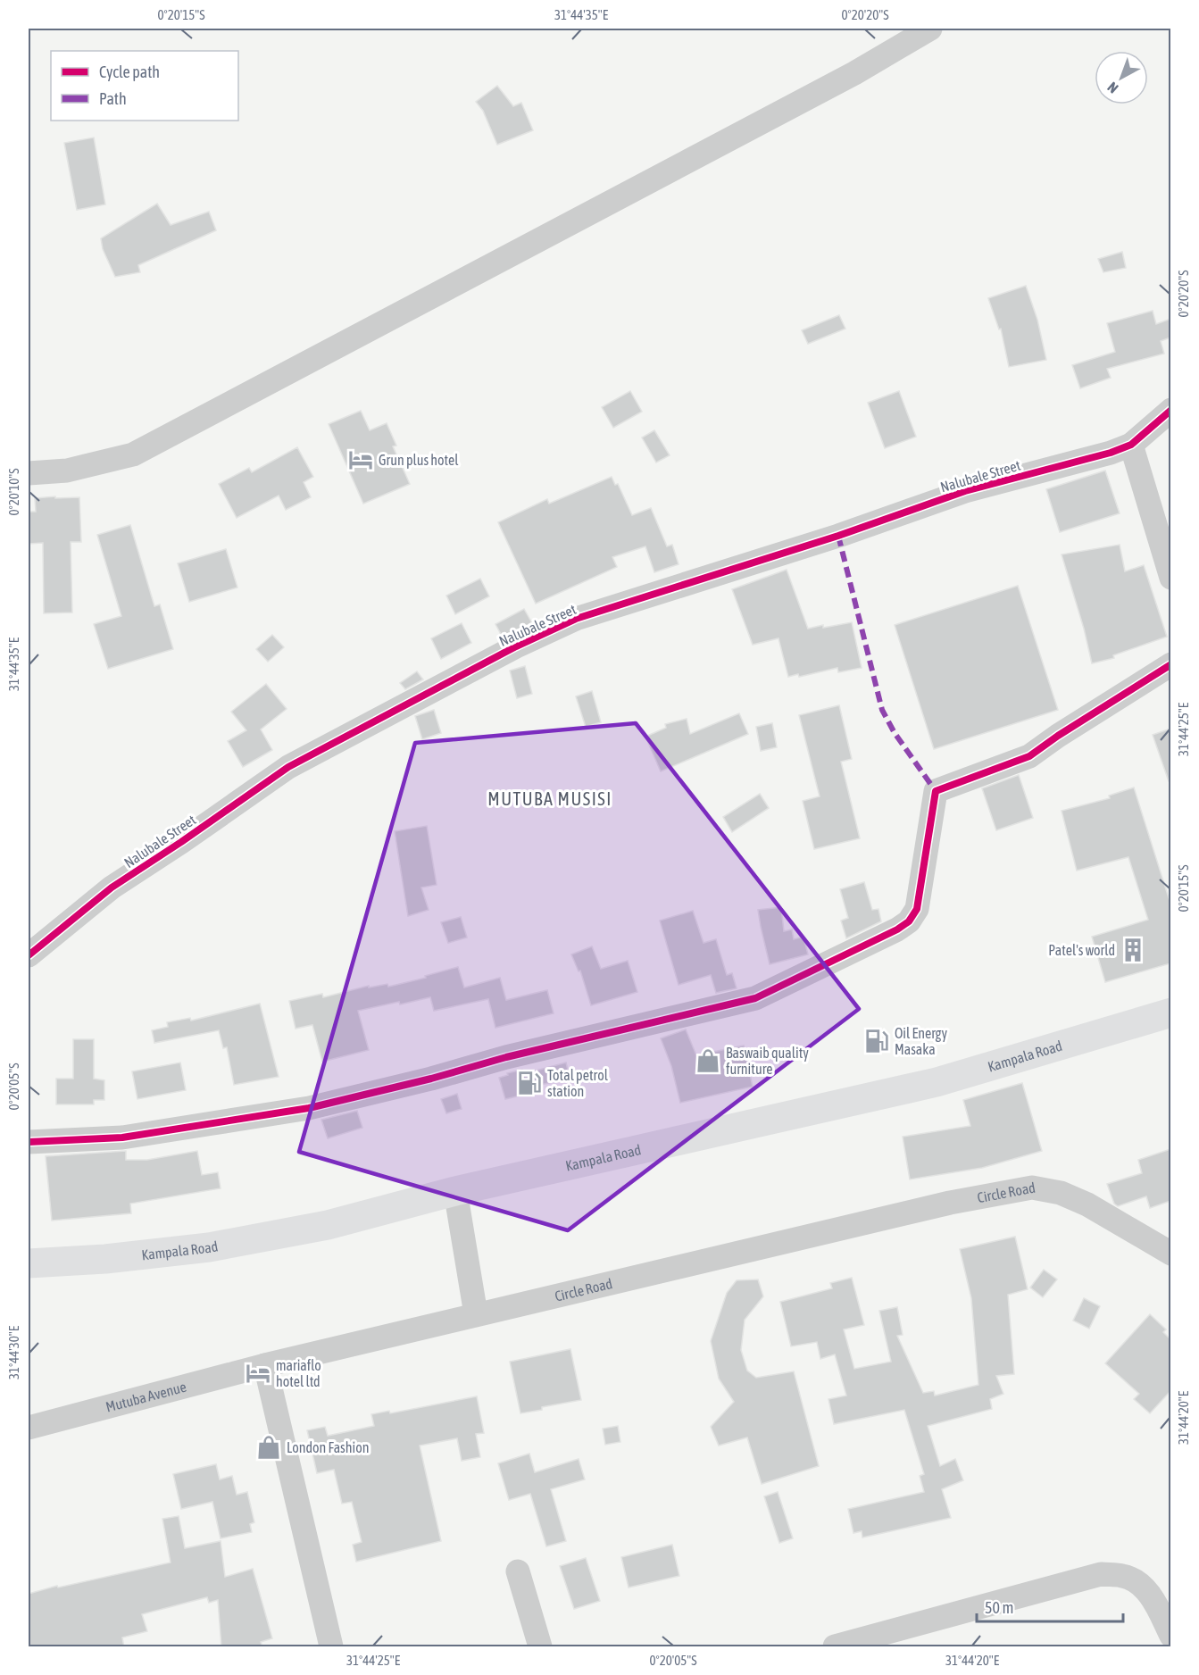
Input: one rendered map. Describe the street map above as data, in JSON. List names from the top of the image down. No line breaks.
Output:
{"streets":{"main road":["Kampala Road"],"street":["Nalubale Street","Circle Road","Mutuba Avenue"]},"crossings":[["Circle Road","Mutuba Avenue"]],"districts":["MUTUBA MUSISI"],"places":{"hotel":["Grun plus hotel","mariaflo hotel ltd"],"building":["Patel's world"],"fuel station":["Oil Energy Masaka","Total petrol station"],"shop":["Baswaib quality furniture","London Fashion"]},"legend":["Cycle path","Path"],"scale_bar":"50 m","north":"bottom left","coordinates":["0°20'15\"S","31°44'35\"E","0°20'20\"S","0°20'10\"S","31°44'25\"E","0°20'05\"S","31°44'30\"E","31°44'20\"E"]}
